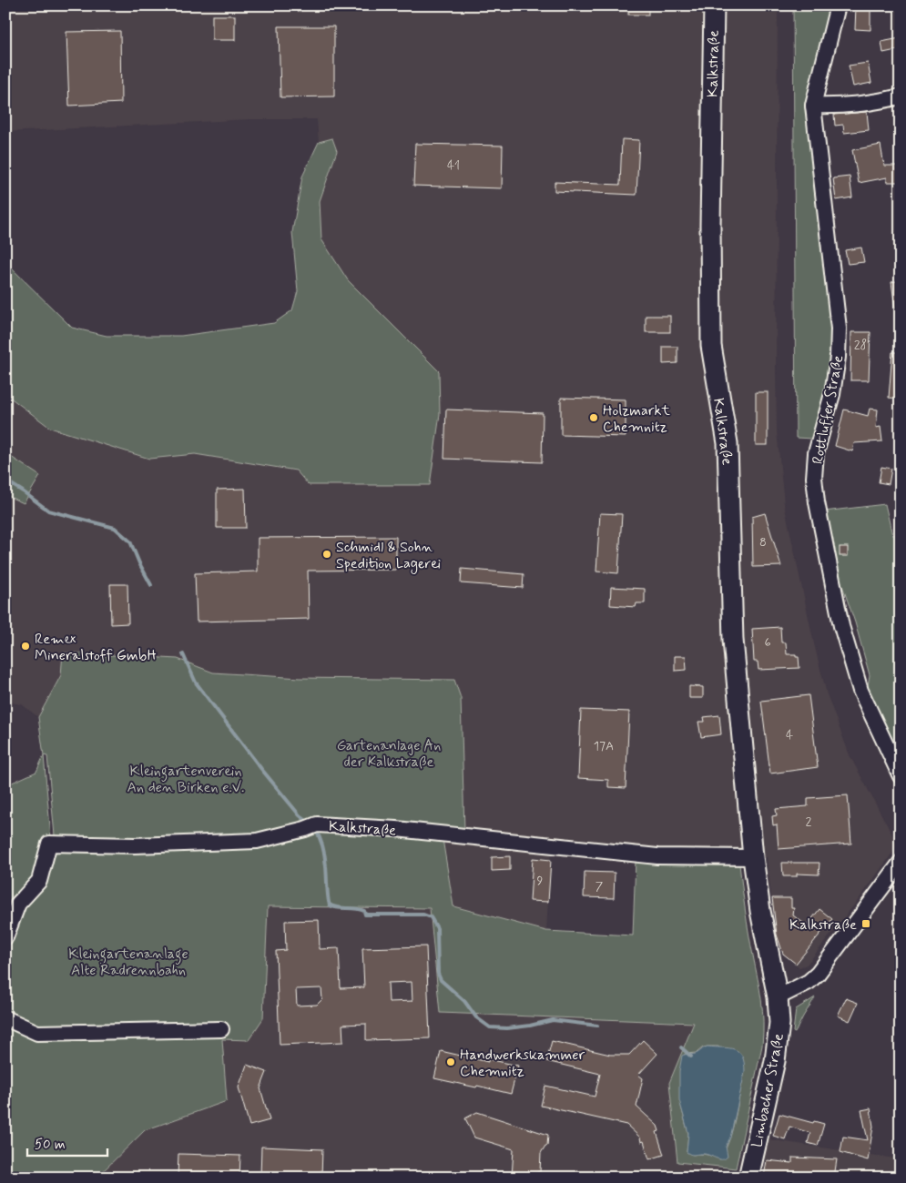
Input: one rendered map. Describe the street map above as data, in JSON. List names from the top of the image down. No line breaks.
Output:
{"streets":{"main road":["Kalkstraße","Limbacher Straße"],"street":["Rottluffer Straße"]},"crossings":[["Kalkstraße","Limbacher Straße"]],"parks":["Gartenanlage An der Kalkstraße","Kleingartenverein An den Birken e.V.","Kleingartenanlage Alte Radrennbahn"],"places":{"other":["Holzmarkt Chemnitz","Schmidl & Sohn Spedition Lagerei","Remex Mineralstoff GmbH","Handwerkskammer Chemnitz"],"transit":["Kalkstraße"]},"house_numbers":["41","28","8","6","4","17A","2","9","7"],"scale_bar":"50 m"}
